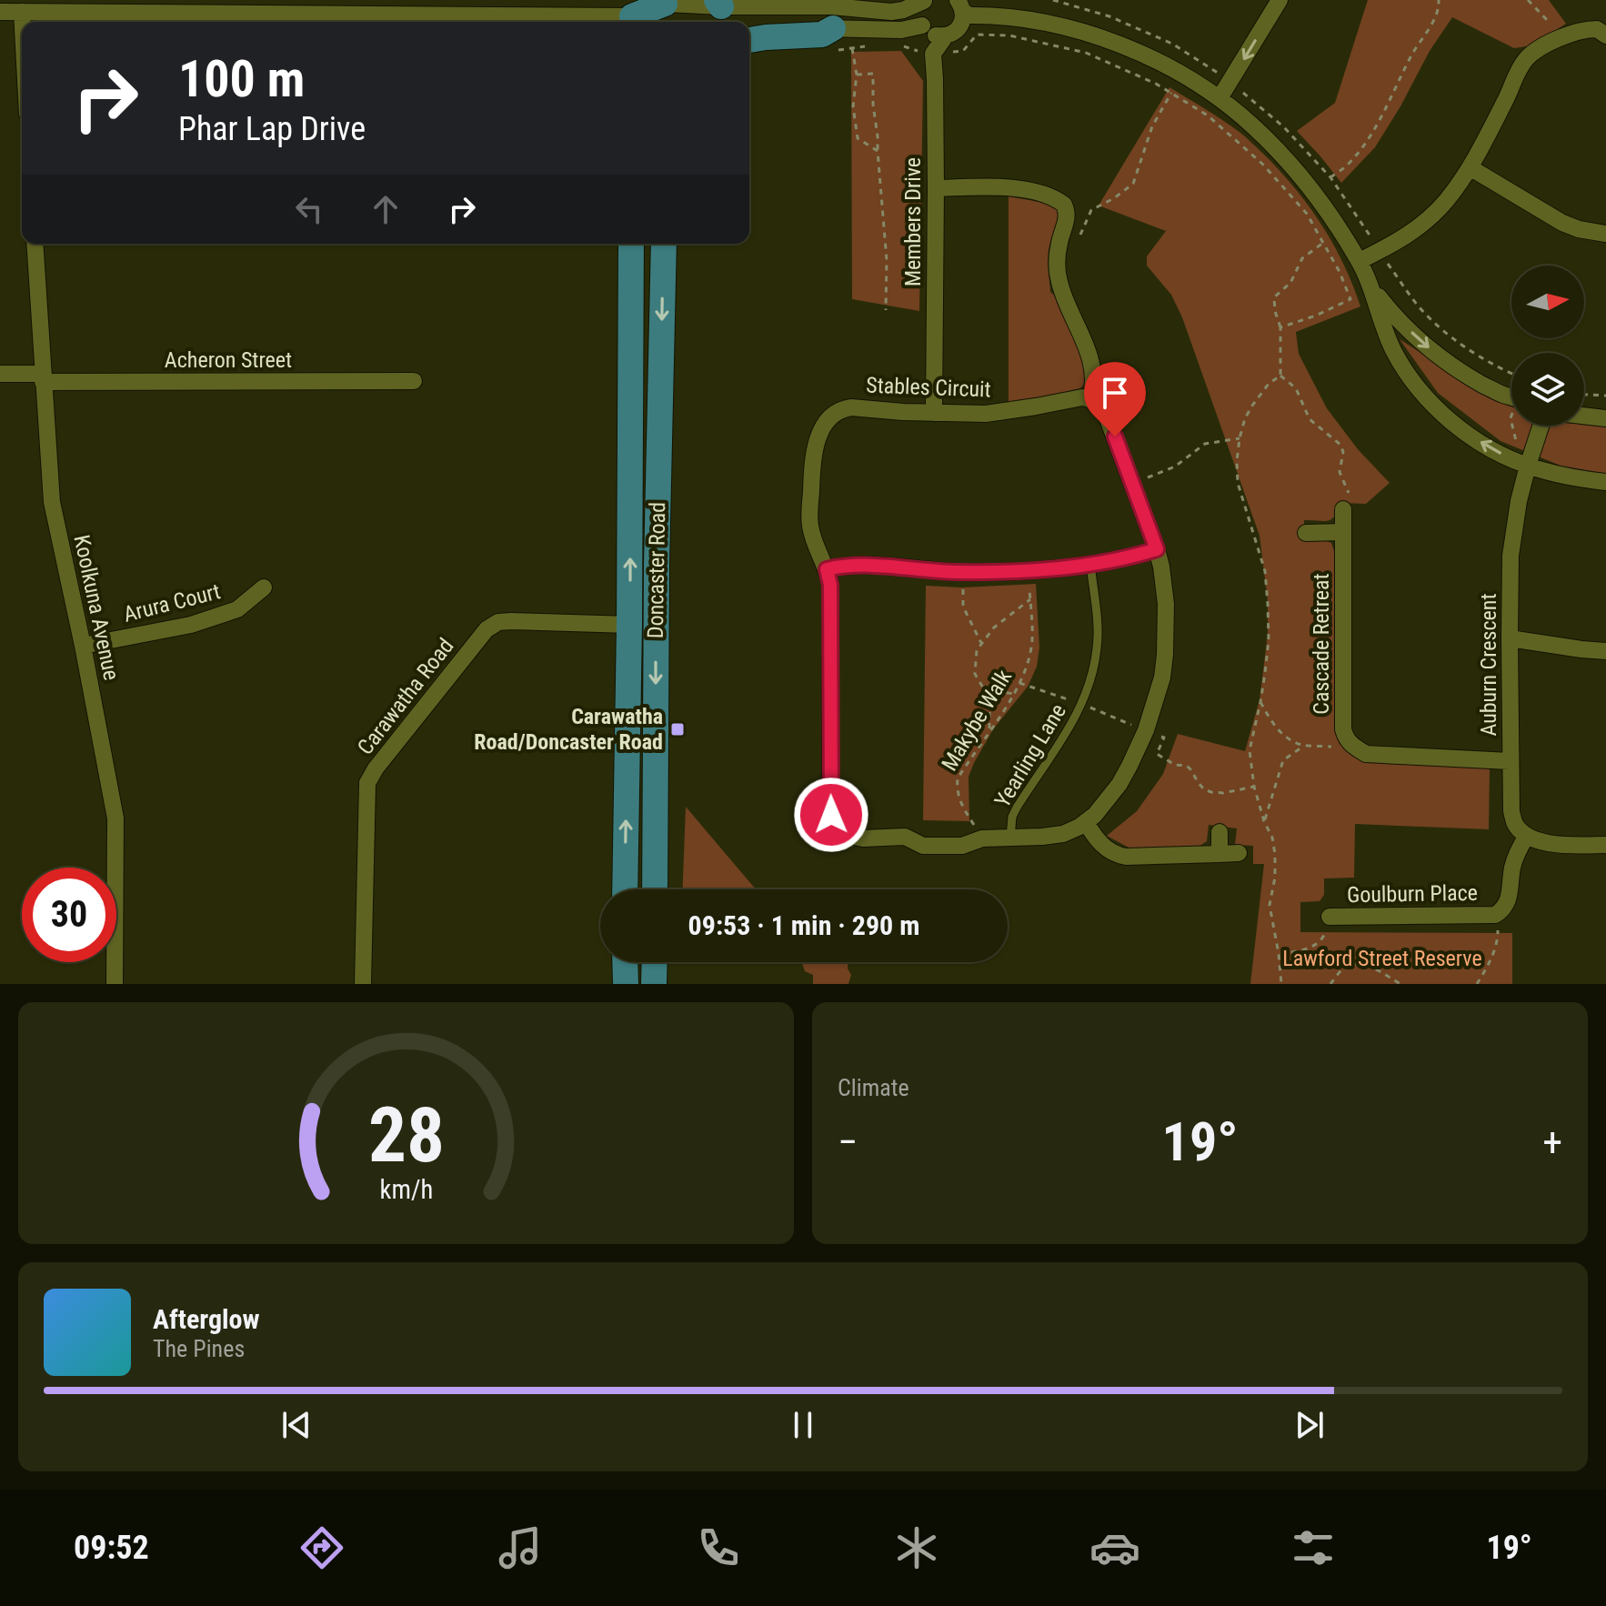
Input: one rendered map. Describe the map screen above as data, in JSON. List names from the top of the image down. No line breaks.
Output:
{"streets":{"main road":["Doncaster Road"],"street":["Members Drive","Acheron Street","Stables Circuit","Arura Court","Koolkuna Avenue","Cascade Retreat","Auburn Crescent","Carawatha Road","Goulburn Place"],"lane":["Yearling Lane"],"path":["Makybe Walk"]},"crossings":[["Members Drive","Stables Circuit"],["Acheron Street","Koolkuna Avenue"],["Stables Circuit","Makybe Walk"],["Stables Circuit","Yearling Lane"],["Doncaster Road","Carawatha Road"],["Arura Court","Koolkuna Avenue"],["Cascade Retreat","Auburn Crescent"],["Auburn Crescent","Goulburn Place"]],"parks":["Lawford Street Reserve"],"places":{"transit":["Carawatha Road/Doncaster Road"]},"north":"right","page":{"turn":["100 m","Phar Lap Drive"],"limit":"30","trip":"09:53 · 1 min · 290 m","tile":"Climate","heat":["−","19°","+"],"song":["Afterglow","The Pines"],"tabs":["09:52","19°"],"gauge":["28","km/h"]}}
